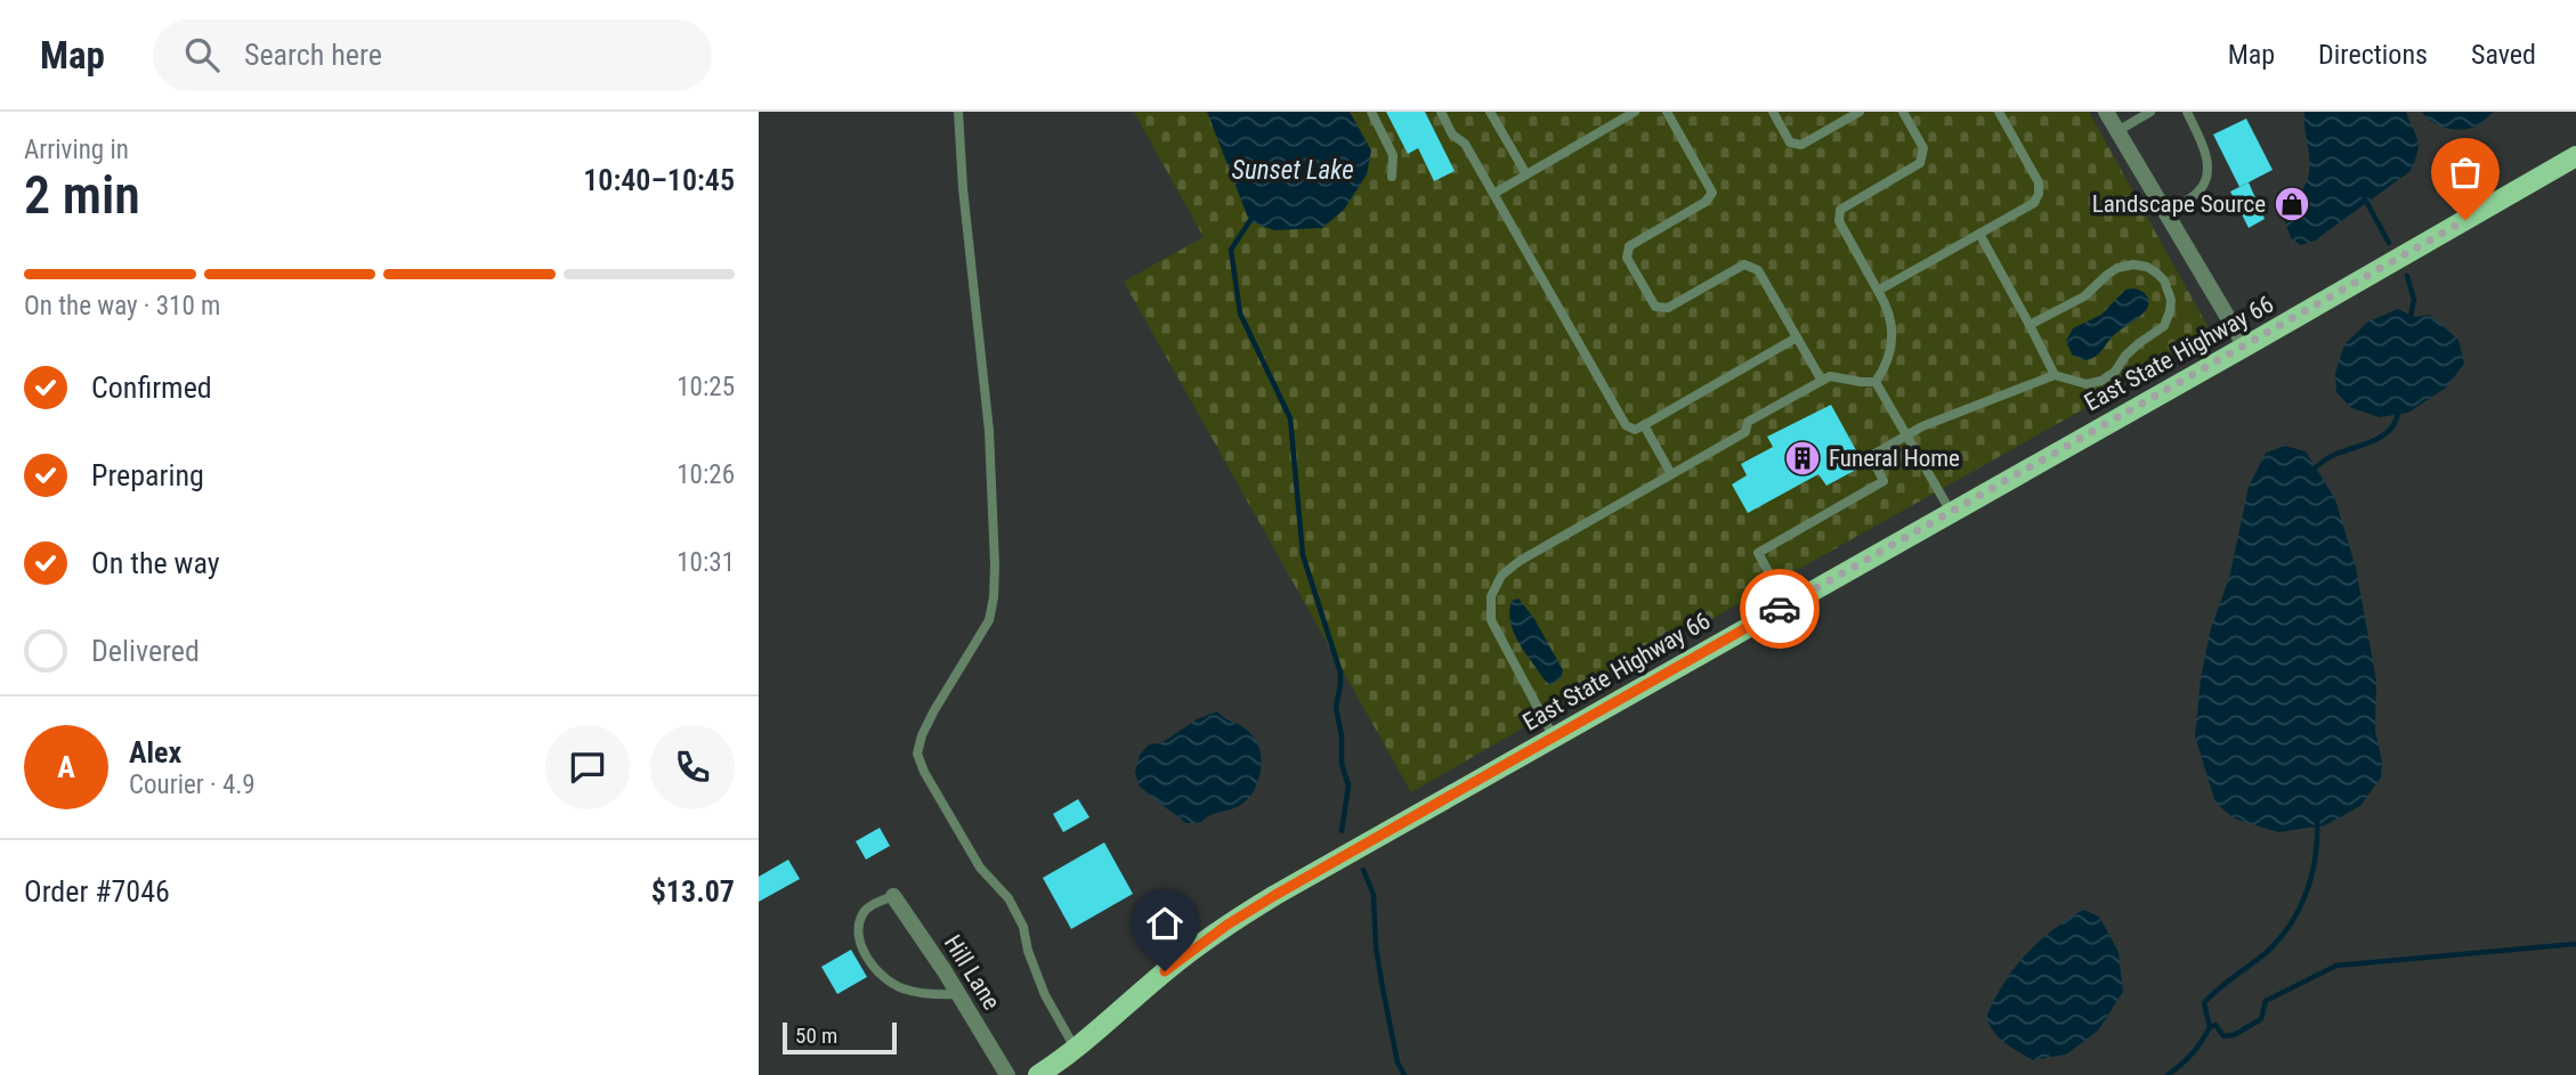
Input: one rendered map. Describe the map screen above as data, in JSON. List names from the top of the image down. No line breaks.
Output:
{"streets":{"main road":["East State Highway 66"],"street":["Hill Lane"]},"water":["Sunset Lake"],"places":{"shop":["Landscape Source"],"building":["Funeral Home"]},"scale_bar":"50 m","page":{"header":"Map","search":"Search here","nav":["Map","Directions","Saved"],"heading":["2 min","Arriving in","10:40–10:45"],"panel":["Alex","Courier · 4.9","Order #7046","$13.07"],"bar":"On the way · 310 m","list":[["Confirmed","10:25"],["Preparing","10:26"],["On the way","10:31"],"Delivered"],"round":"A","scale":"50 m"}}
